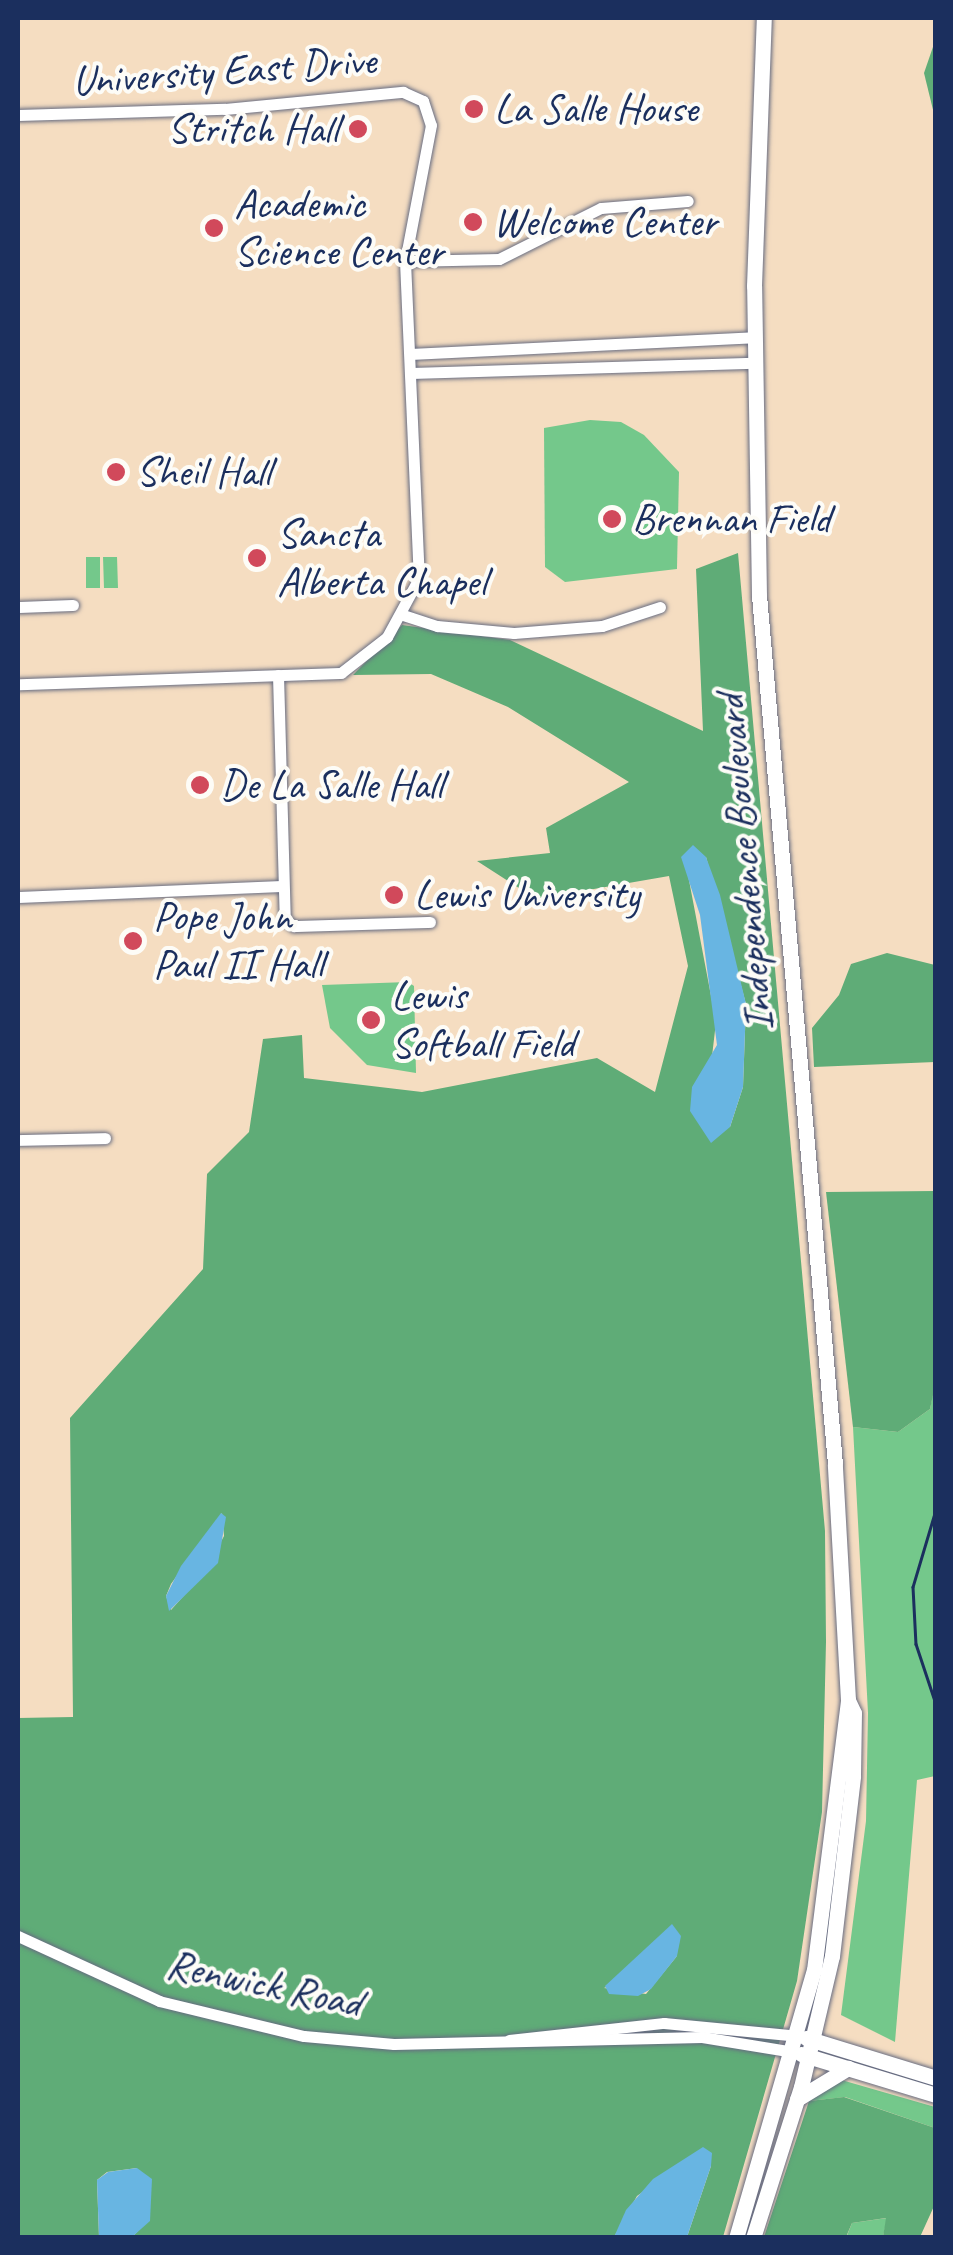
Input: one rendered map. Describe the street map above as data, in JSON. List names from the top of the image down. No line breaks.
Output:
{"streets":{"main road":["Independence Boulevard"],"street":["University East Drive","Renwick Road"]},"crossings":[["Independence Boulevard","Renwick Road"]],"places":["La Salle House","Stritch Hall","Welcome Center","Academic Science Center","Sheil Hall","Brennan Field","Sancta Alberta Chapel","De La Salle Hall","Lewis University","Pope John Paul II Hall","Lewis Softball Field"]}
